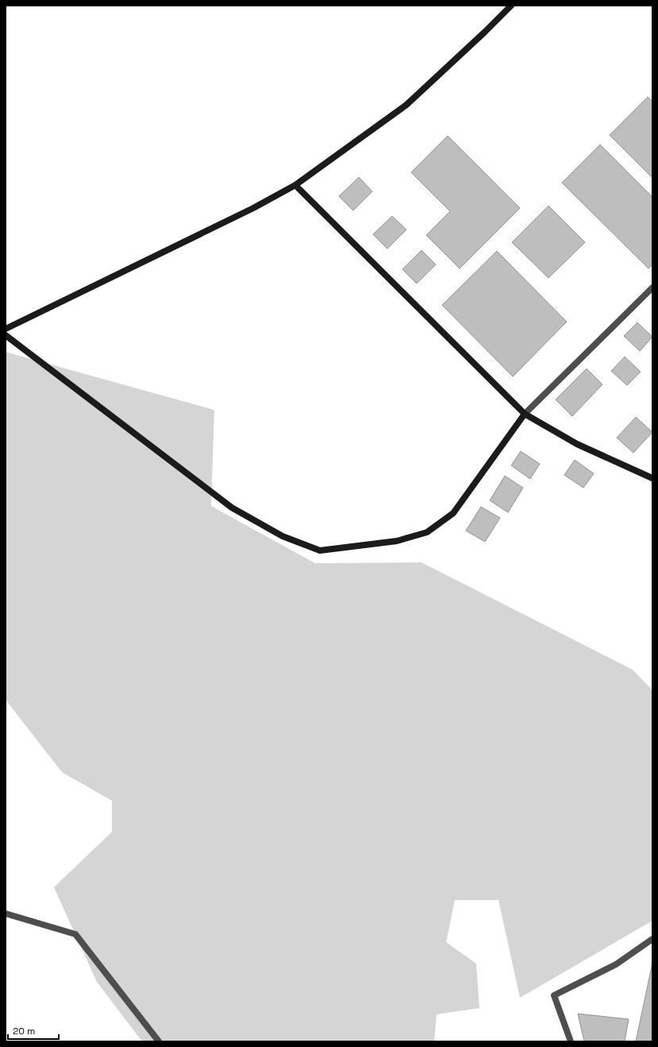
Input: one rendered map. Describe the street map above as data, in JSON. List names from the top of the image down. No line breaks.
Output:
{"scale_bar":"20 m"}
